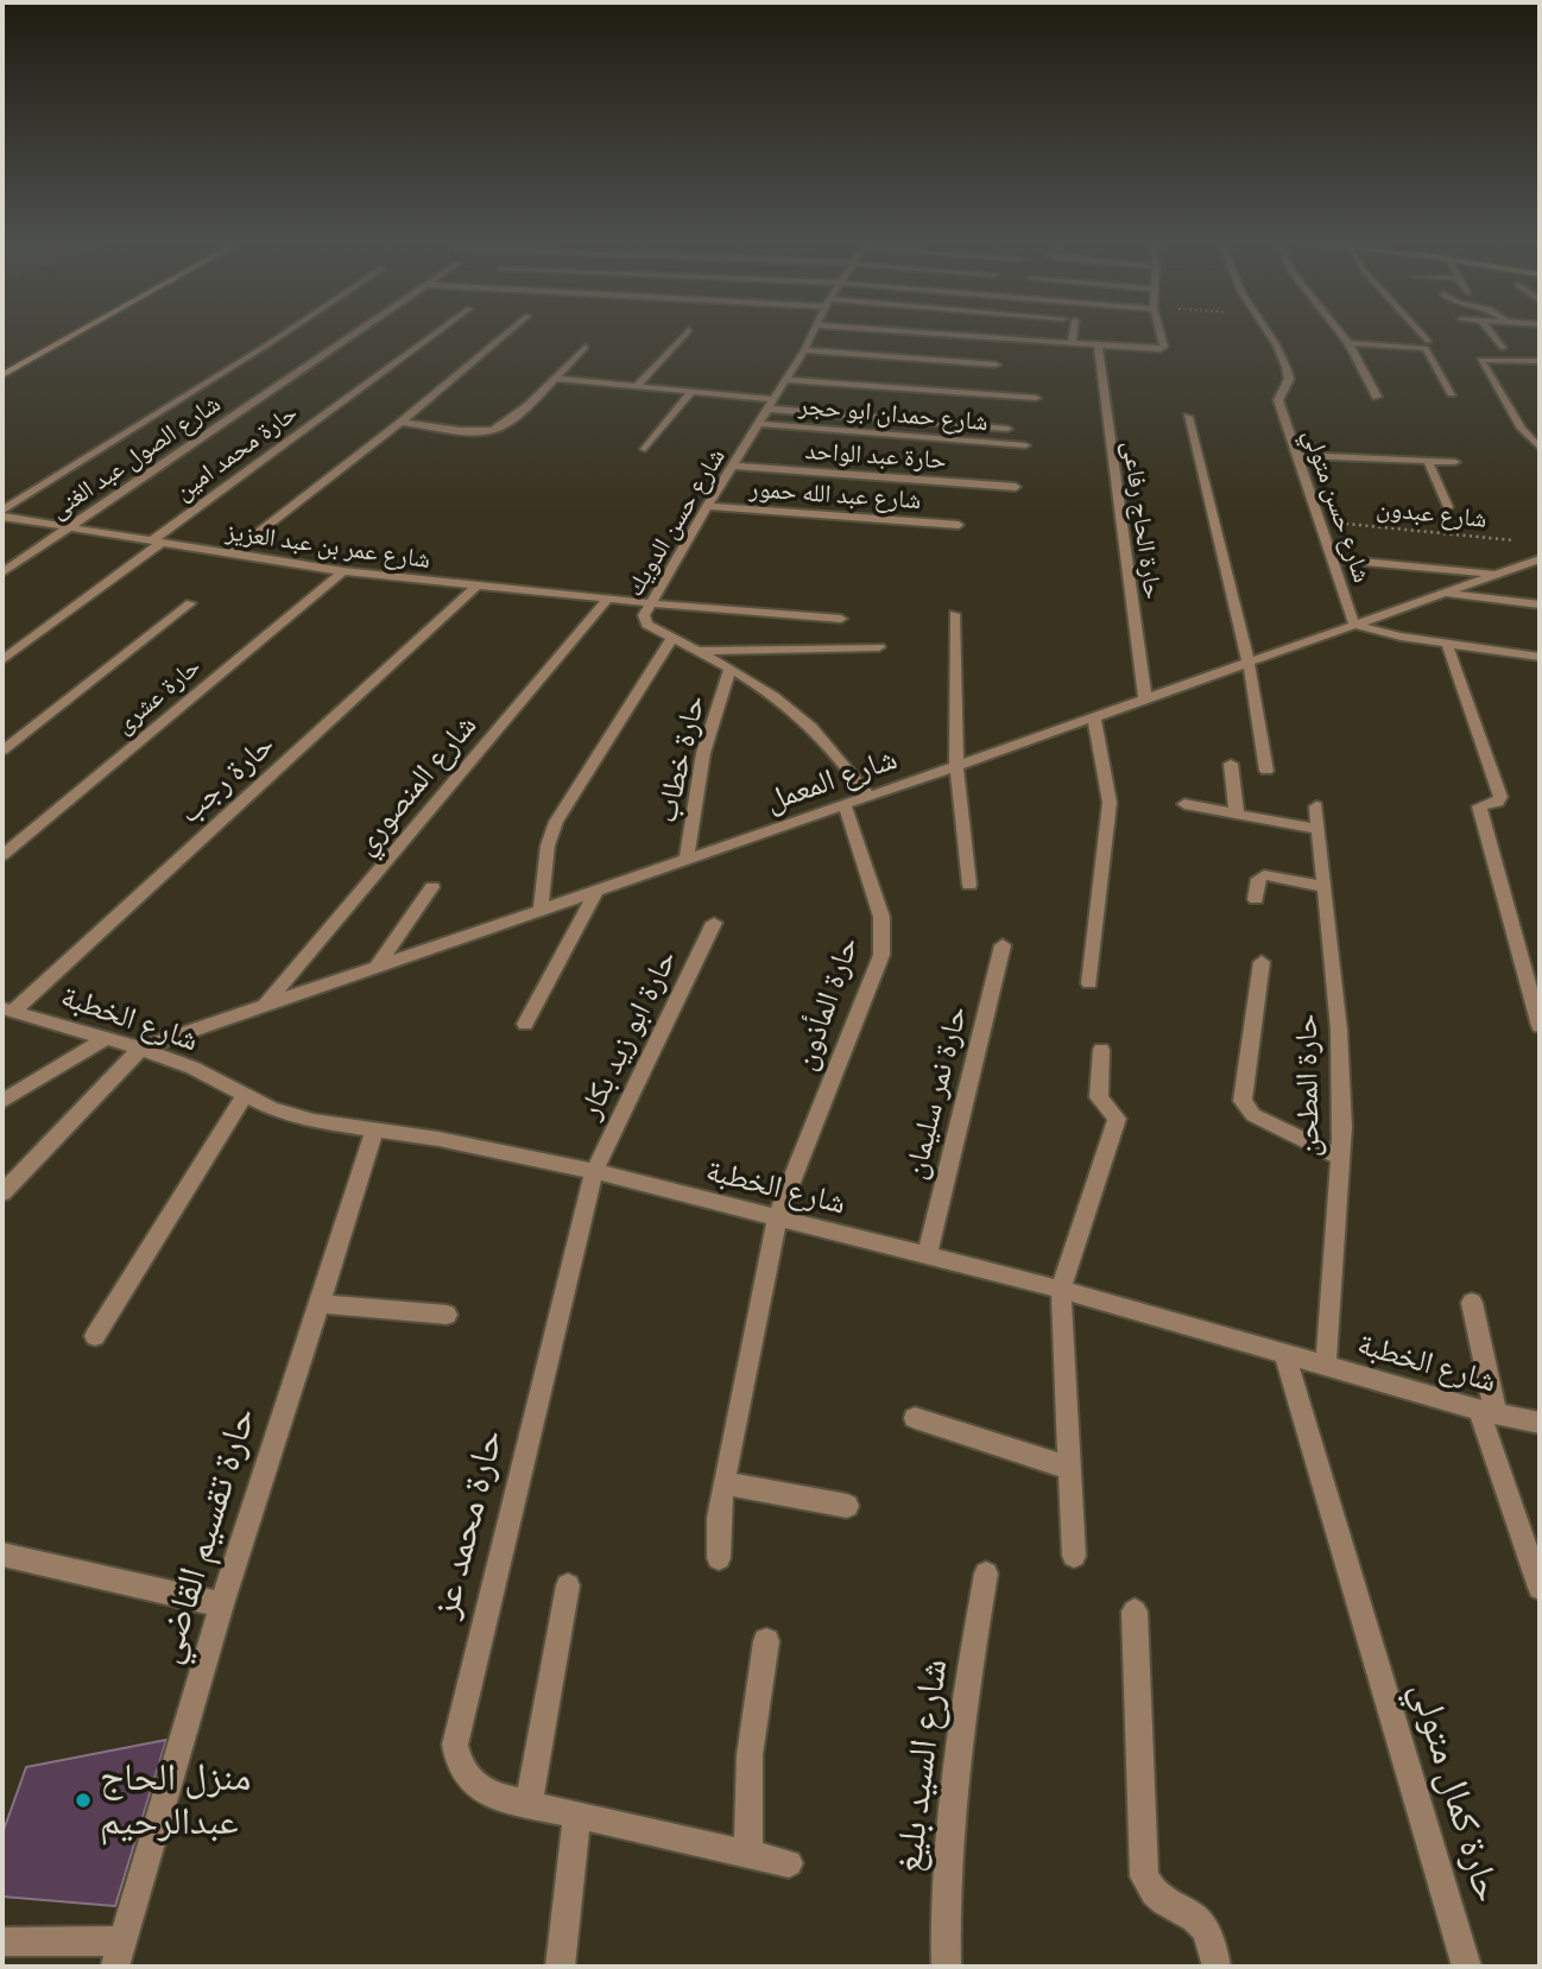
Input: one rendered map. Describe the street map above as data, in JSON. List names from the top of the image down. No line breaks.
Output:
{"streets":{"street":["شارع حمدان ابو حجر","حارة محمد امين","حارة عبد الواحد","شارع الصول عبد الغنى","شارع عبد الله حمور","شارع حسن متولي","حارة الحاج رفاعى","شارع حسن الدويك","شارع عمر بن عبد العزيز","حارة عشرى","حارة خطاب","حارة رجب","شارع المعمل","شارع المنصوري","حارة المأذون","شارع الخطبة","حارة ابو زيد بكار","حارة المطحن","حارة نمر سليمان","حارة محمد عز","حارة تقسيم القاضي","شارع السيد بليغ","حارة كمال متولي"],"path":["شارع عبدون"]},"crossings":[["شارع حمدان ابو حجر","شارع حسن الدويك"],["حارة محمد امين","شارع عمر بن عبد العزيز"],["حارة عبد الواحد","شارع حسن الدويك"],["شارع الصول عبد الغنى","شارع عمر بن عبد العزيز"],["شارع عبد الله حمور","شارع حسن الدويك"],["شارع حسن متولي","شارع عبدون"],["شارع حسن متولي","شارع المعمل"],["حارة الحاج رفاعى","شارع المعمل"],["شارع حسن الدويك","شارع عمر بن عبد العزيز"],["شارع حسن الدويك","حارة خطاب"],["شارع حسن الدويك","شارع المعمل"],["شارع عمر بن عبد العزيز","حارة عشرى"],["شارع عمر بن عبد العزيز","حارة رجب"],["شارع عمر بن عبد العزيز","شارع المنصوري"],["حارة خطاب","شارع المعمل"],["حارة رجب","شارع الخطبة"],["شارع المعمل","شارع المنصوري"],["شارع المعمل","حارة المأذون"],["شارع المعمل","شارع الخطبة"],["حارة المأذون","شارع الخطبة"],["شارع الخطبة","حارة ابو زيد بكار"],["شارع الخطبة","حارة المطحن"],["شارع الخطبة","حارة نمر سليمان"],["شارع الخطبة","حارة محمد عز"],["شارع الخطبة","حارة تقسيم القاضي"],["شارع الخطبة","حارة كمال متولي"],["حارة ابو زيد بكار","حارة محمد عز"]],"places":["منزل الحاج عبدالرحيم"]}
